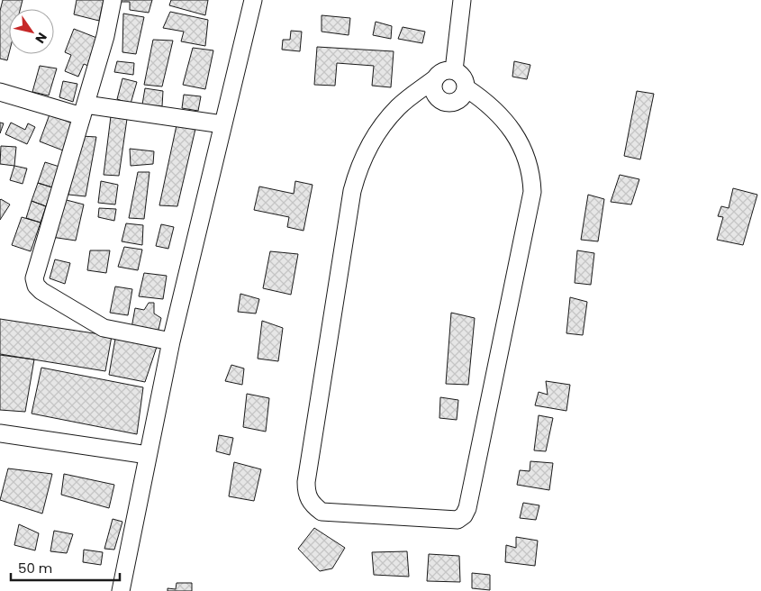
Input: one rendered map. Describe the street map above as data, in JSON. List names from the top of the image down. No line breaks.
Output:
{"scale_bar":"50 m","north":"bottom right"}
